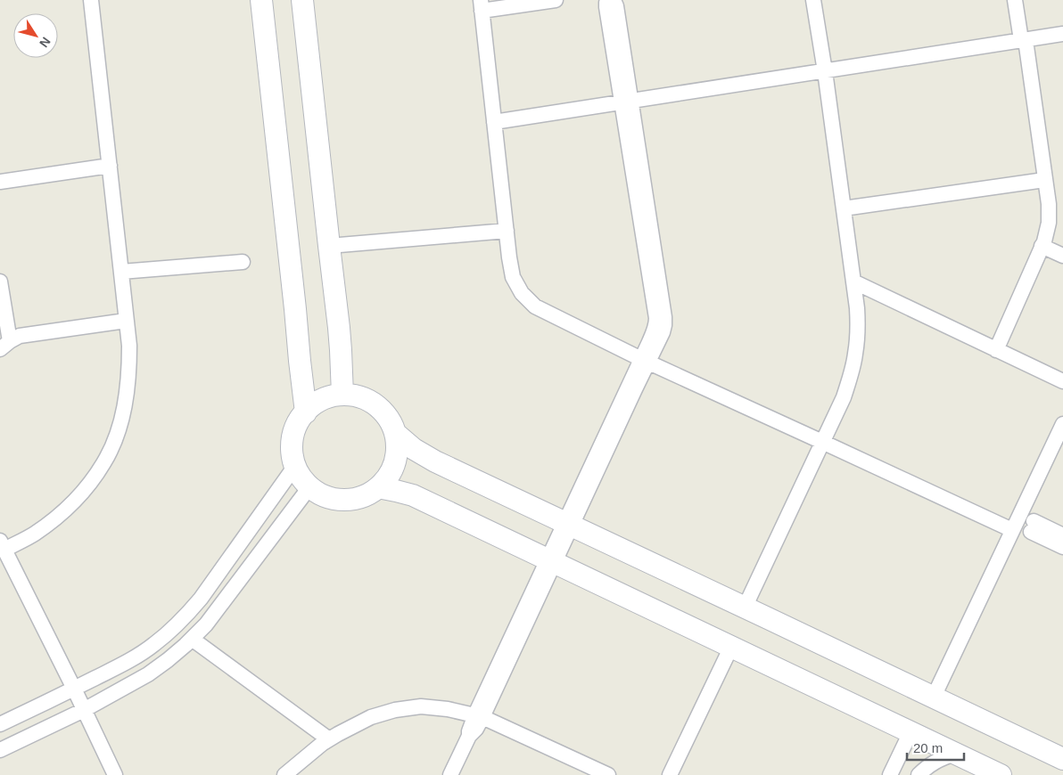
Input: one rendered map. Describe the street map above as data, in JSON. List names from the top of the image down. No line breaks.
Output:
{"scale_bar":"20 m","north":"bottom right"}
